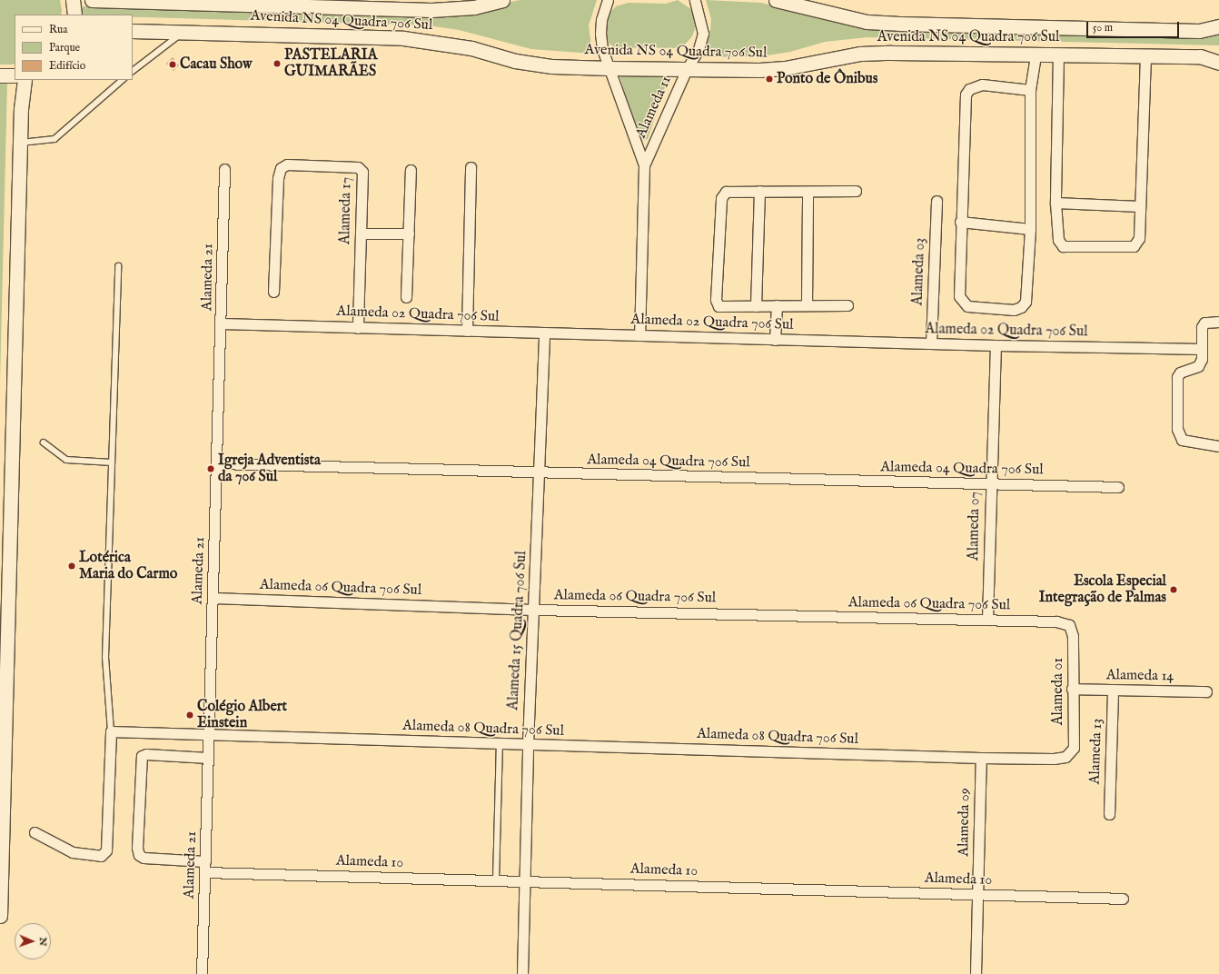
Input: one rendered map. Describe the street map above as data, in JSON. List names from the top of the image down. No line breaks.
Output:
{"streets":{"street":["Avenida NS 04 Quadra 706 Sul","Alameda 11","Alameda 17","Alameda 03","Alameda 21","Alameda 02 Quadra 706 Sul","Alameda 04 Quadra 706 Sul","Alameda 07","Alameda 06 Quadra 706 Sul","Alameda 15 Quadra 706 Sul","Alameda 14","Alameda 01","Alameda 08 Quadra 706 Sul","Alameda 13","Alameda 09","Alameda 10"]},"crossings":[["Avenida NS 04 Quadra 706 Sul","Alameda 11"],["Alameda 11","Alameda 02 Quadra 706 Sul"],["Alameda 17","Alameda 02 Quadra 706 Sul"],["Alameda 03","Alameda 02 Quadra 706 Sul"],["Alameda 21","Alameda 02 Quadra 706 Sul"],["Alameda 21","Alameda 04 Quadra 706 Sul"],["Alameda 21","Alameda 06 Quadra 706 Sul"],["Alameda 21","Alameda 08 Quadra 706 Sul"],["Alameda 21","Alameda 10"],["Alameda 02 Quadra 706 Sul","Alameda 07"],["Alameda 02 Quadra 706 Sul","Alameda 15 Quadra 706 Sul"],["Alameda 04 Quadra 706 Sul","Alameda 07"],["Alameda 04 Quadra 706 Sul","Alameda 15 Quadra 706 Sul"],["Alameda 07","Alameda 06 Quadra 706 Sul"],["Alameda 06 Quadra 706 Sul","Alameda 15 Quadra 706 Sul"],["Alameda 06 Quadra 706 Sul","Alameda 01"],["Alameda 15 Quadra 706 Sul","Alameda 08 Quadra 706 Sul"],["Alameda 15 Quadra 706 Sul","Alameda 10"],["Alameda 14","Alameda 01"],["Alameda 14","Alameda 13"],["Alameda 01","Alameda 08 Quadra 706 Sul"],["Alameda 08 Quadra 706 Sul","Alameda 09"],["Alameda 09","Alameda 10"]],"places":["PASTELARIA GUIMARÃES","Cacau Show","Ponto de Ônibus","Igreja Adventista da 706 Sul","Lotérica Maria do Carmo","Escola Especial Integração de Palmas","Colégio Albert Einstein"],"legend":["Rua","Parque","Edifício"],"scale_bar":"50 m","north":"right"}
